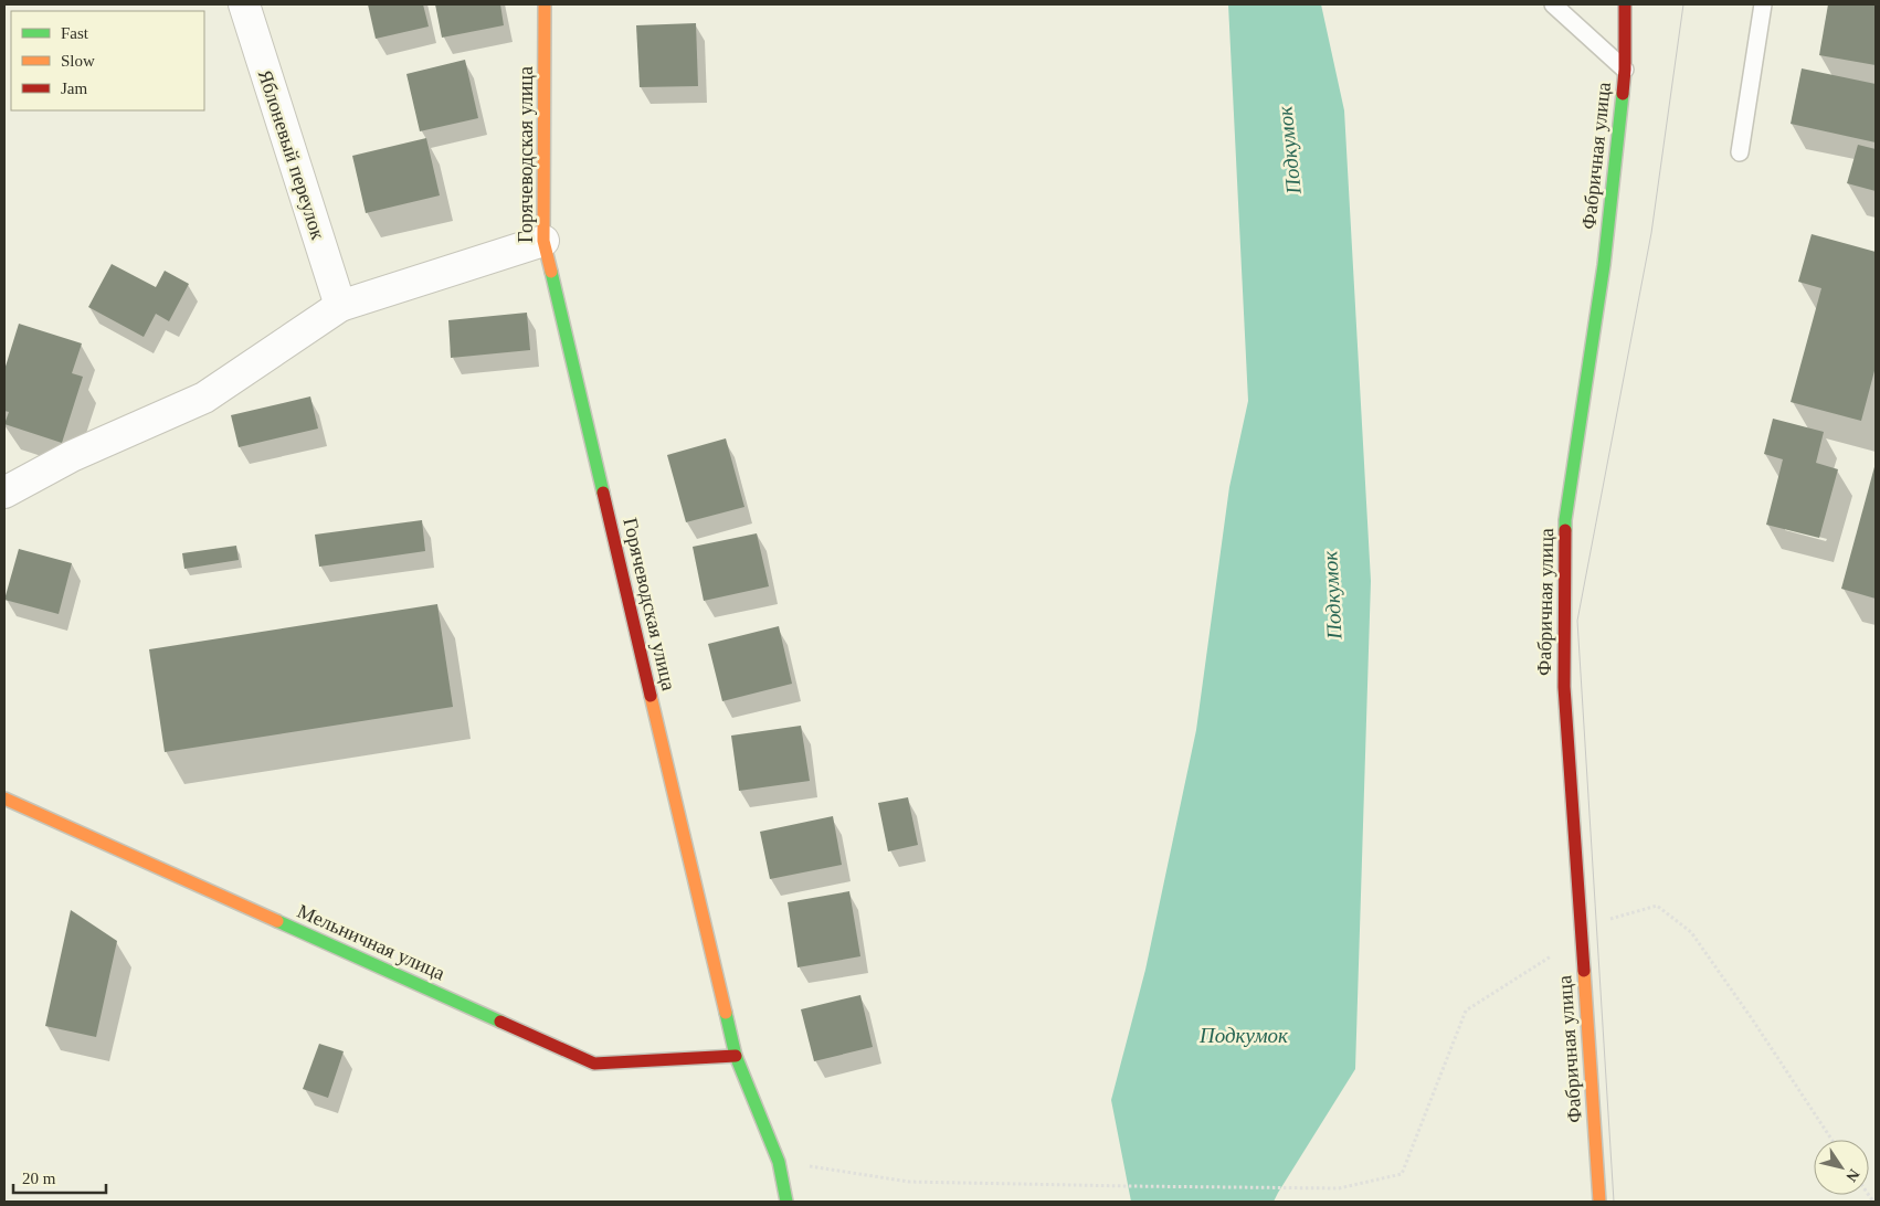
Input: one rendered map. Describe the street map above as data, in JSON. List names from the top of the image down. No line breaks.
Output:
{"streets":{"street":["Яблоневый переулок","Горячеводская улица","Фабричная улица","Мельничная улица"]},"crossings":[["Горячеводская улица","Мельничная улица"]],"water":["Подкумок"],"legend":["Fast","Slow","Jam"],"scale_bar":"20 m","north":"bottom right"}
